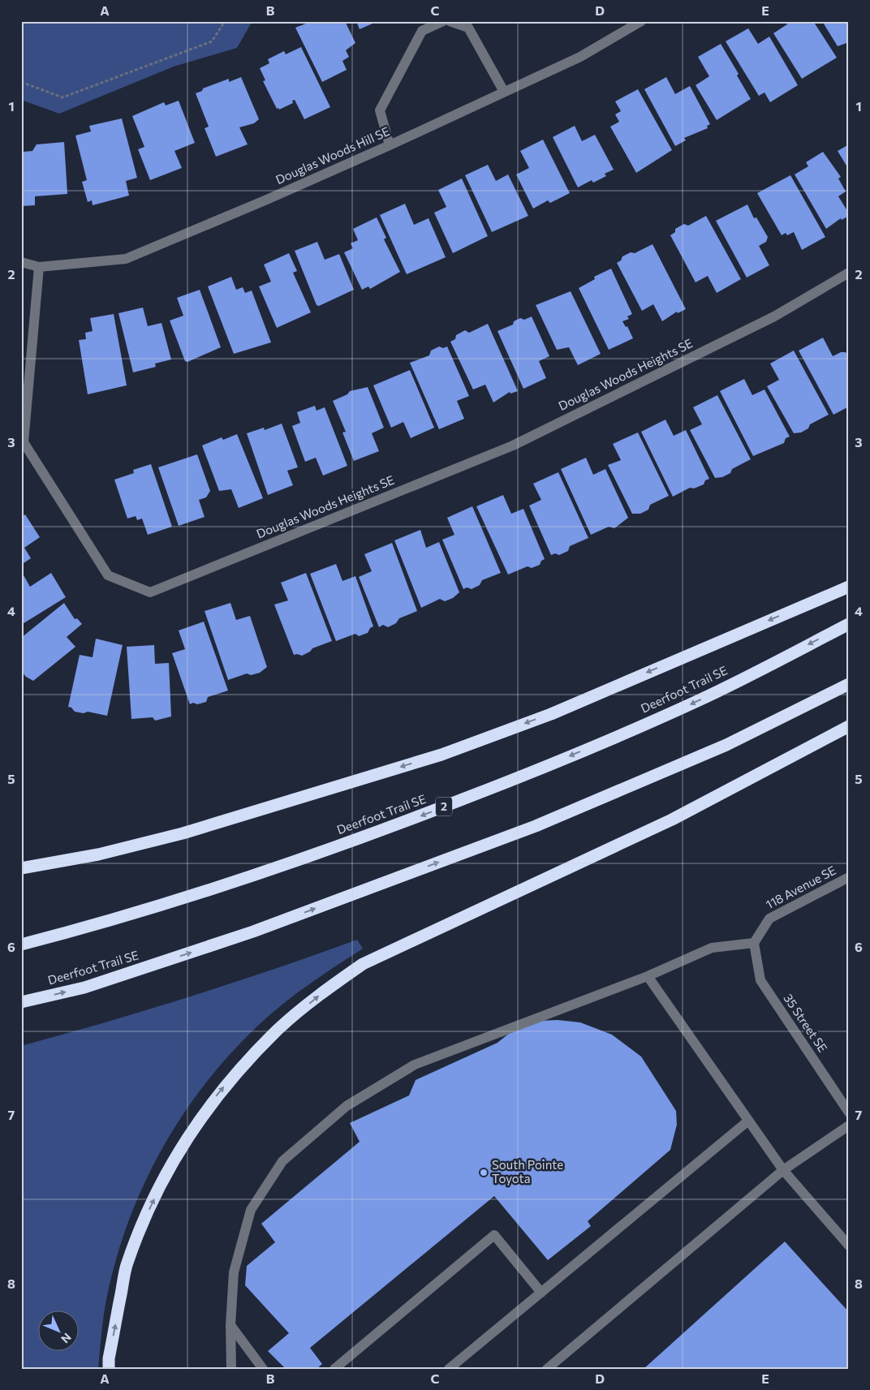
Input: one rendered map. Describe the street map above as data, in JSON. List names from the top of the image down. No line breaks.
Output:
{"streets":{"highway":["Deerfoot Trail SE","2"],"street":["Douglas Woods Hill SE","Douglas Woods Heights SE","118 Avenue SE","35 Street SE"]},"crossings":[["Douglas Woods Hill SE","Douglas Woods Heights SE"],["118 Avenue SE","35 Street SE"]],"places":["South Pointe Toyota"],"north":"bottom right","grid":{"columns":["A","B","C","D","E"],"rows":["1","2","3","4","5","6","7","8"]}}
